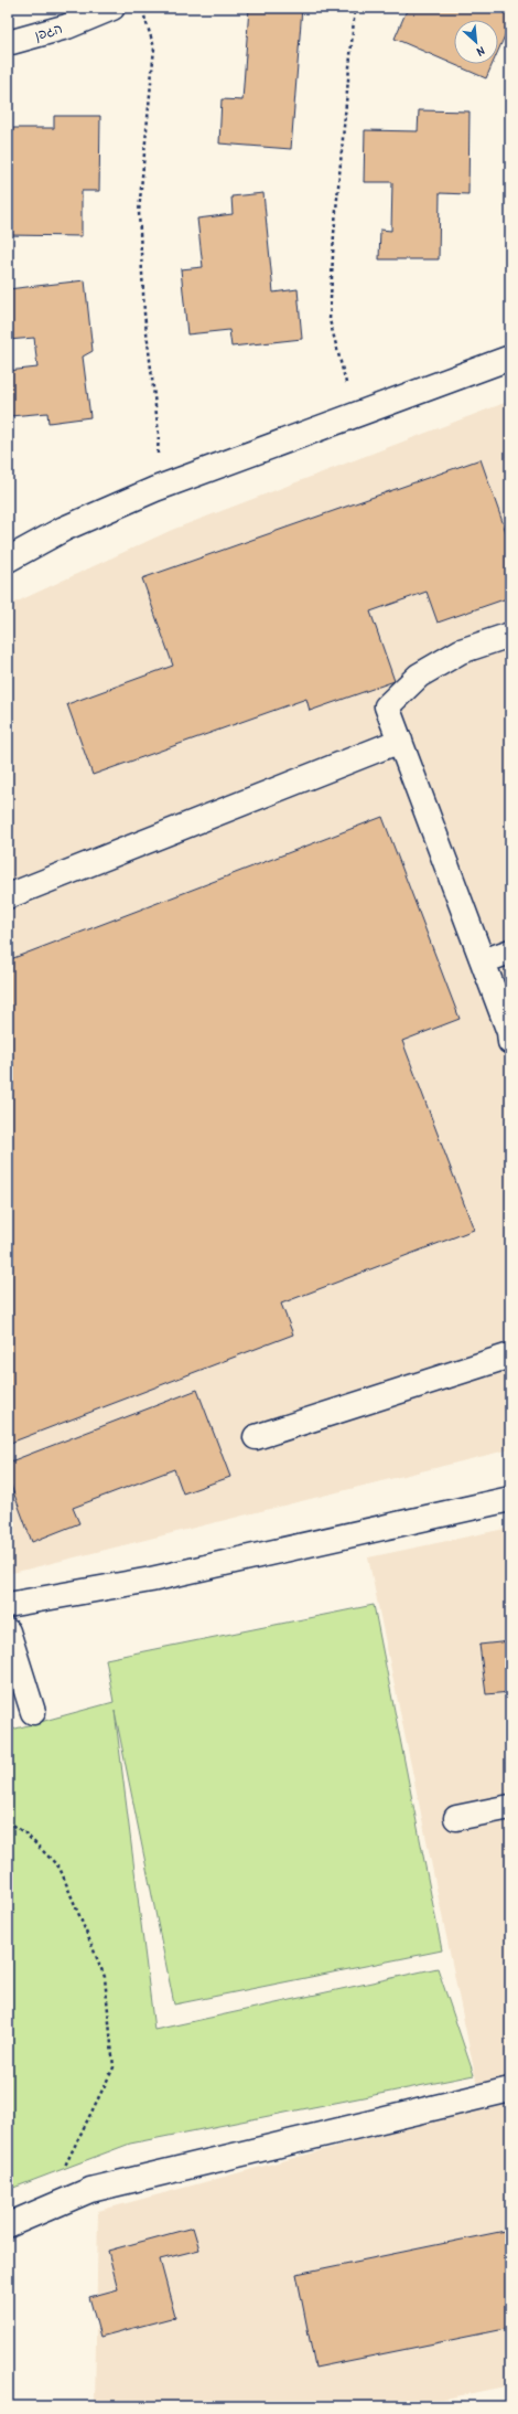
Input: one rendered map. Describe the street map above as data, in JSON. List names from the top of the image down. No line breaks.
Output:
{"streets":{"street":["הגפן"]},"north":"bottom right"}
